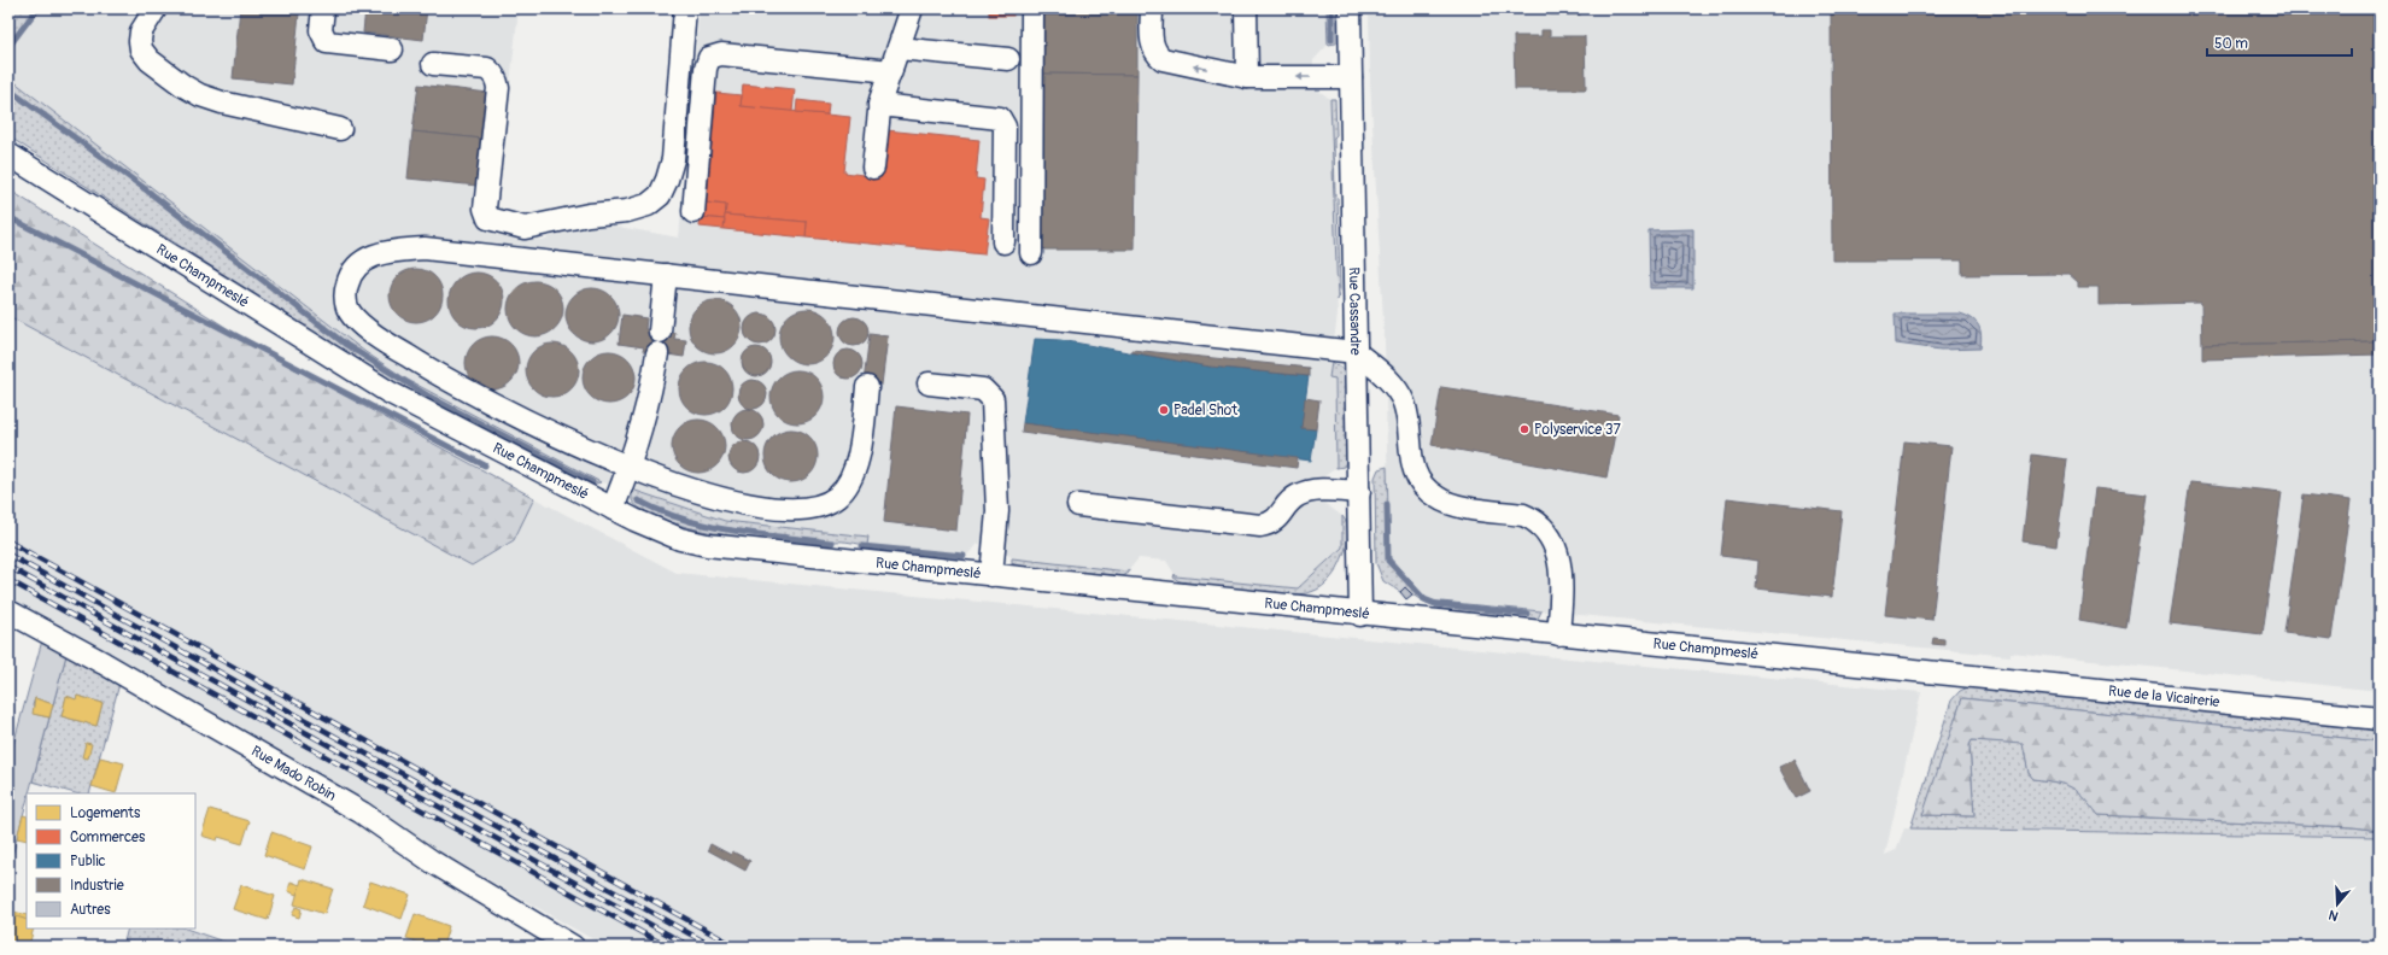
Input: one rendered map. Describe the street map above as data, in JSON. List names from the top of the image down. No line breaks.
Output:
{"streets":{"street":["Rue Champmeslé","Rue Cassandre","Rue de la Vicairerie","Rue Mado Robin"]},"crossings":[["Rue Champmeslé","Rue Cassandre"],["Rue Champmeslé","Rue de la Vicairerie"]],"places":["Padel Shot","Polyservice 37"],"legend":["Logements","Commerces","Public","Industrie","Autres"],"scale_bar":"50 m","north":"bottom"}
